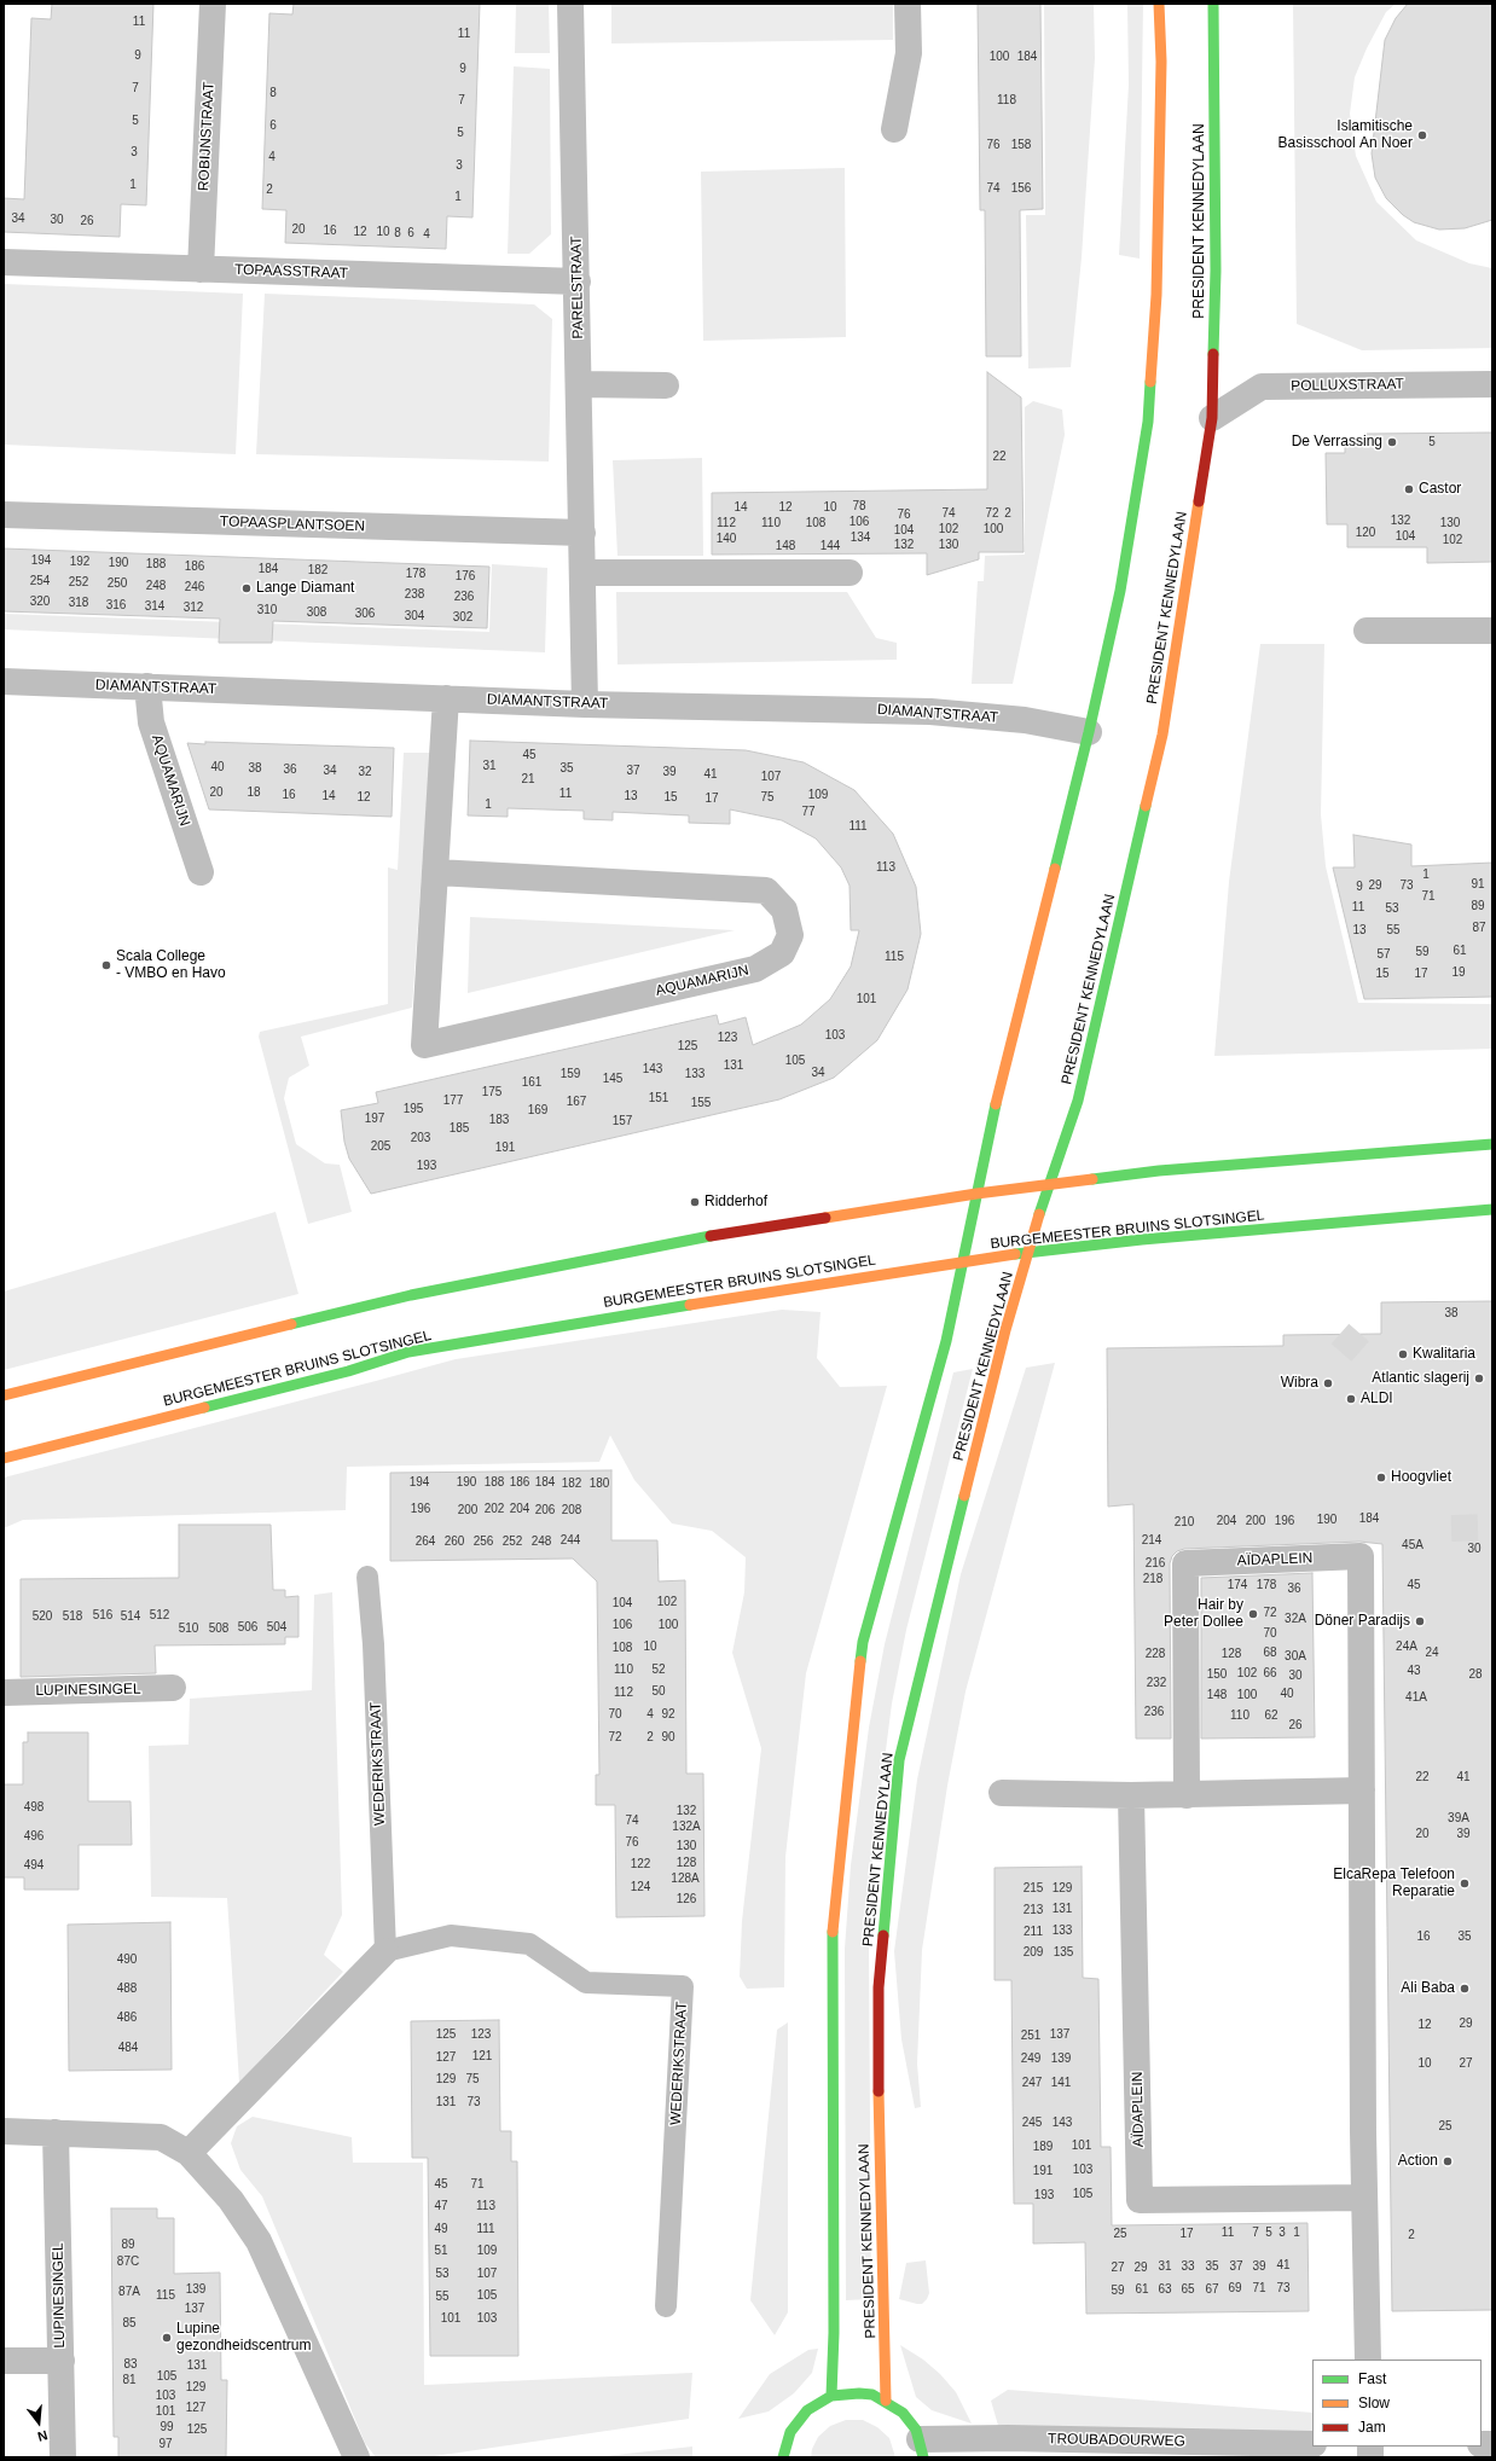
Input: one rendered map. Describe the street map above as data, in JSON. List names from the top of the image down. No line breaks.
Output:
{"streets":{"street":["ROBIJNSTRAAT","PRESIDENT KENNEDYLAAN","TOPAASSTRAAT","PARELSTRAAT","POLLUXSTRAAT","TOPAASPLANTSOEN","DIAMANTSTRAAT","AQUAMARIJN","BURGEMEESTER BRUINS SLOTSINGEL","AÏDAPLEIN","LUPINESINGEL","TROUBADOURWEG"],"lane":["WEDERIKSTRAAT"]},"crossings":[["ROBIJNSTRAAT","TOPAASSTRAAT"],["PRESIDENT KENNEDYLAAN","POLLUXSTRAAT"],["PRESIDENT KENNEDYLAAN","BURGEMEESTER BRUINS SLOTSINGEL"],["TOPAASSTRAAT","PARELSTRAAT"],["PARELSTRAAT","TOPAASPLANTSOEN"],["PARELSTRAAT","DIAMANTSTRAAT"],["DIAMANTSTRAAT","AQUAMARIJN"]],"places":["Islamitische Basisschool An Noer","De Verrassing","Castor","Lange Diamant","Scala College - VMBO en Havo","Ridderhof","Kwalitaria","Atlantic slagerij","Wibra","ALDI","Hoogvliet","Hair by Peter Dollee","Döner Paradijs","ElcaRepa Telefoon Reparatie","Ali Baba","Action","Lupine gezondheidscentrum"],"house_numbers":["11","11","9","100","184","9","7","8","7","118","5","6","5","76","158","3","4","3","1","74","156","2","1","34","30","26","20","16","12","10","8","6","4","5","22","78","14","12","10","74","72","2","76","132","106","112","110","108","130","102","100","104","120","104","134","140","102","132","130","148","144","194","192","190","188","186","184","182","178","176","254","252","250","248","246","238","236","320","318","316","314","312","310","308","306","304","302","45","31","40","38","35","36","34","37","32","39","41","107","21","20","18","11","16","109","14","13","12","15","75","17","1","77","111","113","1","91","29","73","9","71","89","11","53","87","13","55","61","59","57","115","19","15","17","101","103","123","125","105","131","143","34","159","133","145","161","175","151","177","167","155","195","169","197","183","157","185","203","205","191","193","38","194","190","188","186","184","182","180","196","202","204","200","206","208","184","190","204","200","196","210","244","214","264","260","256","252","248","45A","30","216","218","174","178","45","36","102","104","72","516","512","520","518","514","32A","106","100","506","504","510","508","70","10","24A","108","68","24","228","128","30A","110","52","43","102","66","150","28","30","232","50","112","40","148","100","41A","236","70","4","92","110","62","26","72","2","90","22","41","498","132","39A","74","132A","20","39","496","76","130","128","122","494","128A","124","215","129","126","131","213","133","211","16","35","209","135","490","488","486","29","12","125","123","137","251","484","121","127","249","139","10","27","129","75","247","141","131","73","245","143","25","101","189","103","191","45","71","105","193","47","113","49","111","11","7","5","3","1","25","17","2","89","51","109","87C","41","31","33","35","37","39","27","29","53","107","69","71","73","139","61","63","65","67","59","87A","115","105","55","137","101","103","85","83","131","105","81","129","103","127","101","99","125","97"],"legend":["Fast","Slow","Jam"],"north":"bottom"}
